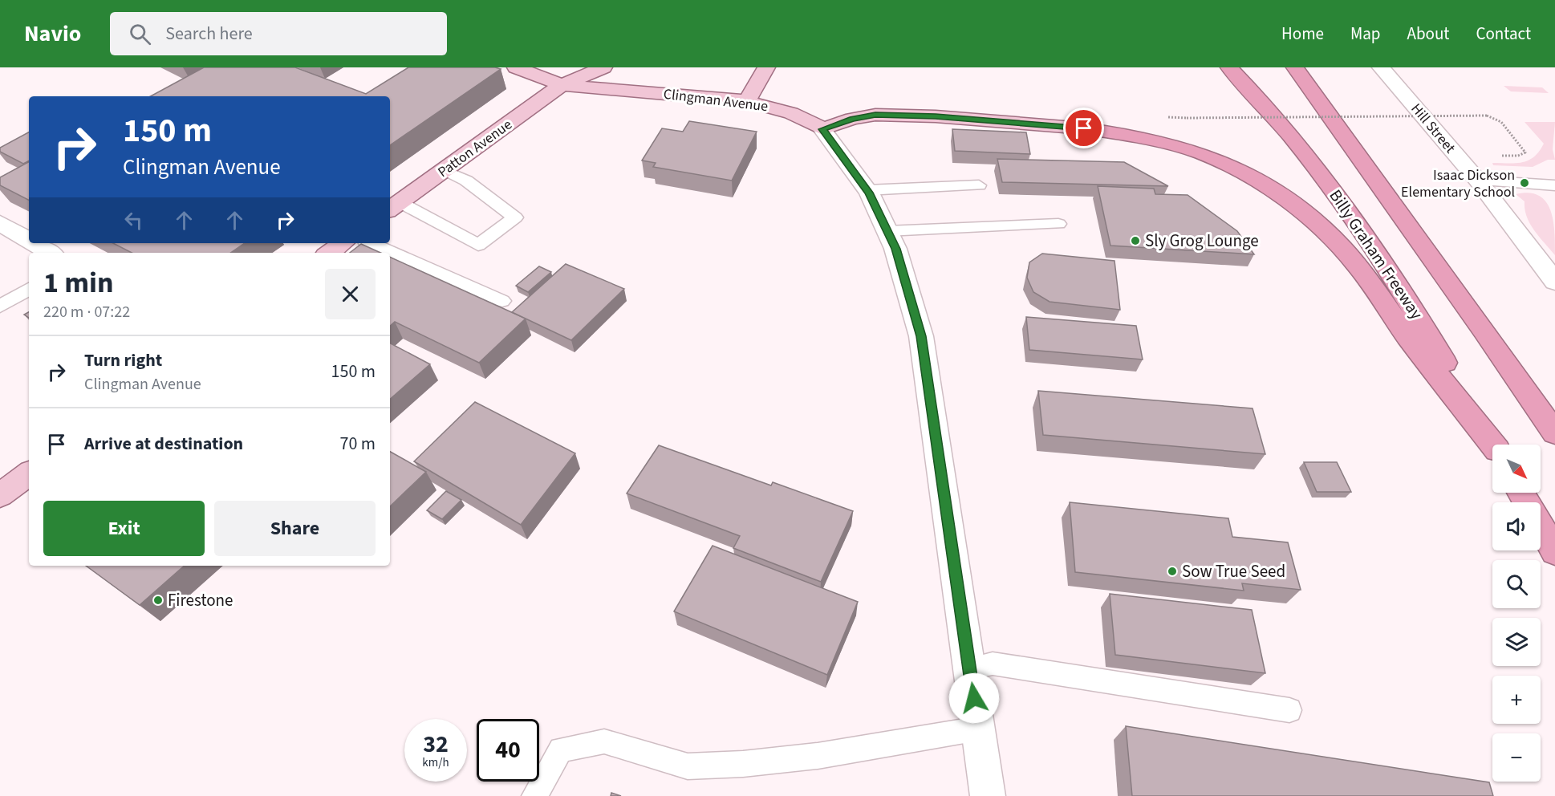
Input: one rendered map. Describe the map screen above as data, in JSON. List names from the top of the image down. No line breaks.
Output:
{"streets":{"highway":["Billy Graham Freeway"],"main road":["Clingman Avenue","Patton Avenue"],"street":["Hill Street"]},"crossings":[["Clingman Avenue","Patton Avenue"]],"places":["Isaac Dickson Elementary School","Sly Grog Lounge","Sow True Seed","Firestone"],"north":"bottom right","page":{"header":"Navio","search":"Search here","nav":["Home","Map","About","Contact"],"turn":["150 m","Clingman Avenue"],"heading":["1 min","220 m · 07:22"],"list":[{"name":"Turn right","note":"Clingman Avenue","value":"150 m"},{"name":"Arrive at destination","value":"70 m"}],"map_buttons":["+","−"],"buttons":["Exit","Share"],"speed":"32 km/h","limit":"40"}}
